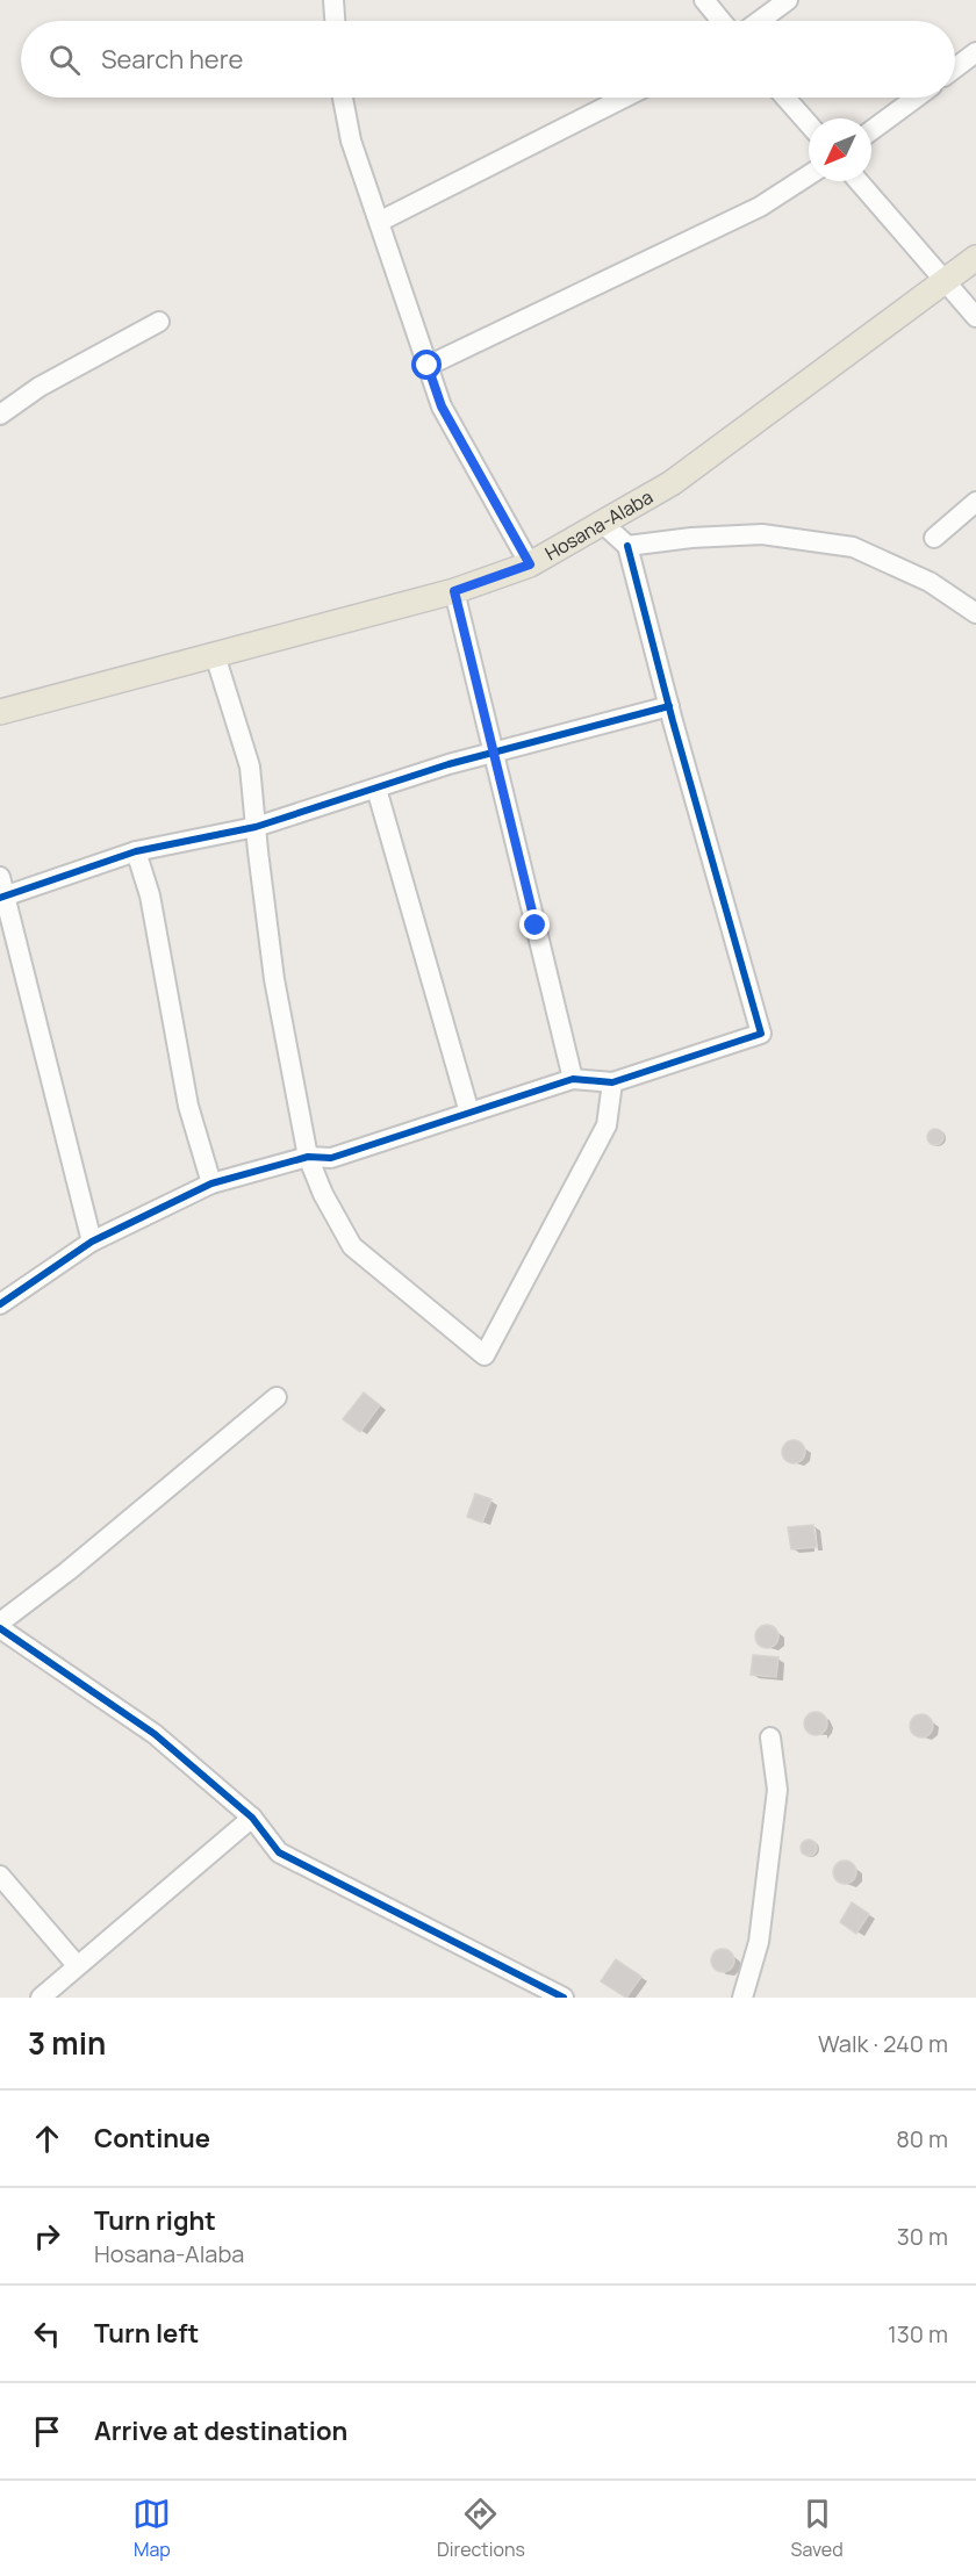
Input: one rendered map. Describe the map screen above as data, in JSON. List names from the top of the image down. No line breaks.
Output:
{"streets":{"main road":["Hosana-Alaba"]},"north":"bottom left","page":{"search":"Search here","heading":["3 min","Walk · 240 m"],"list":[["Continue","80 m"],["Turn right","Hosana-Alaba","30 m"],["Turn left","130 m"],"Arrive at destination"],"nav":["Map","Directions","Saved"]}}
